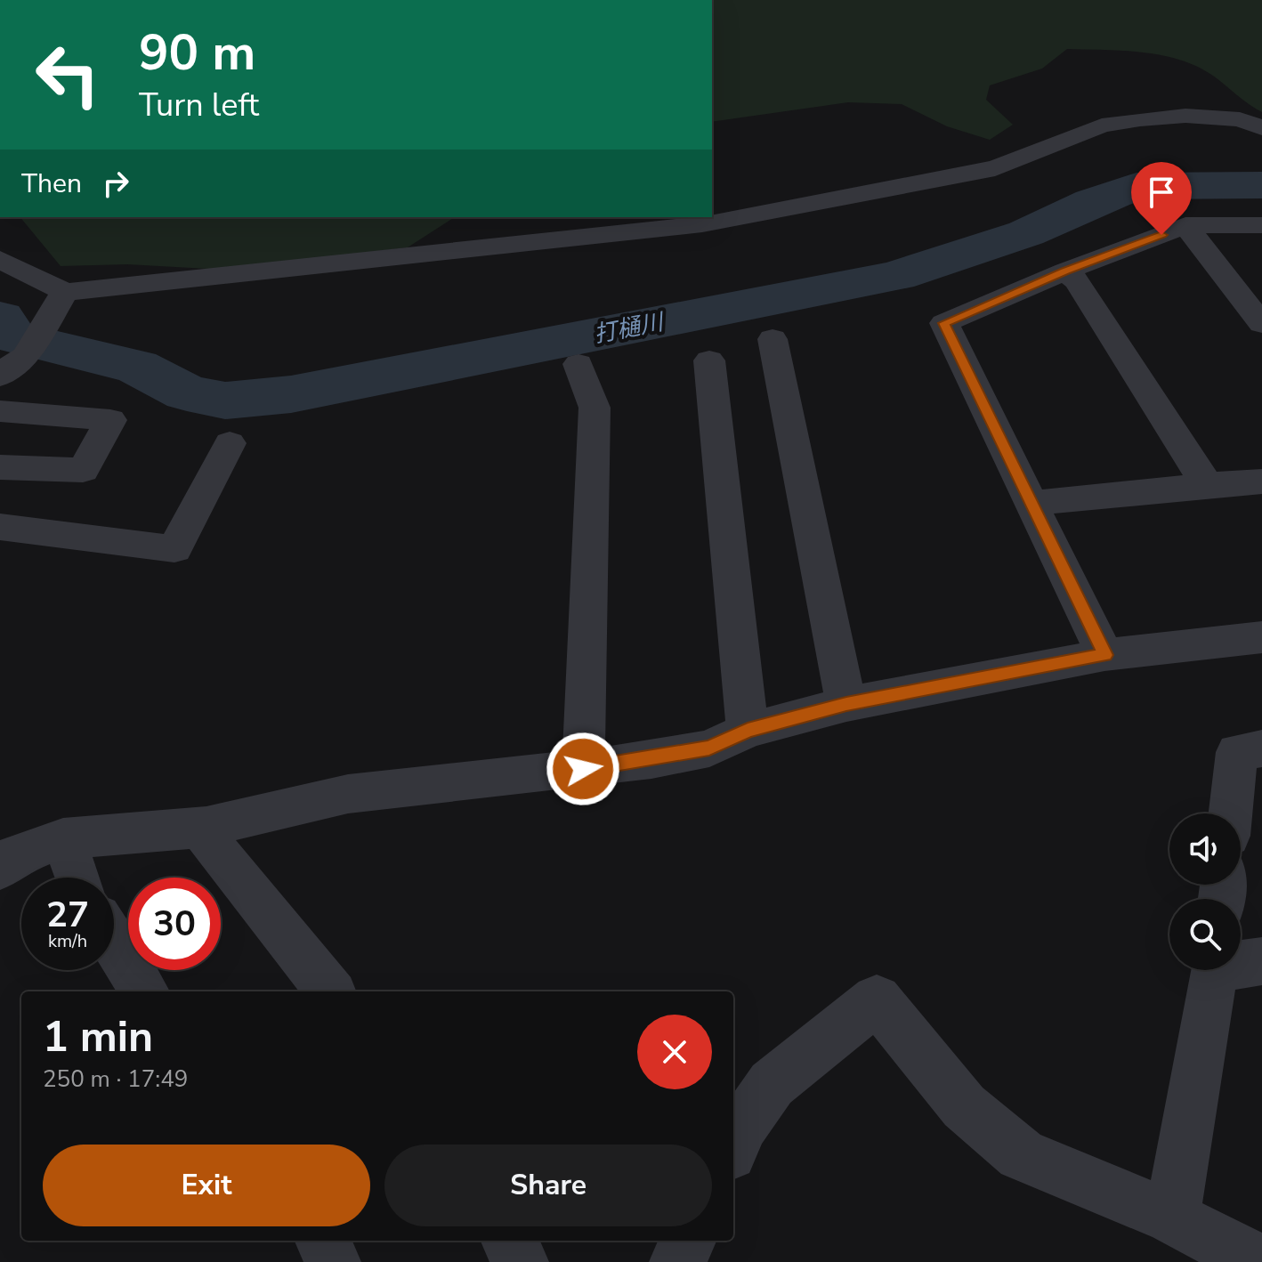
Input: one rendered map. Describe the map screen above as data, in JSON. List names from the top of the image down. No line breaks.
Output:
{"water":["打樋川"],"page":{"turn":["90 m","Turn left"],"then":"Then","speed":"27 km/h","limit":"30","heading":["1 min","250 m · 17:49"],"buttons":["Exit","Share"]}}
